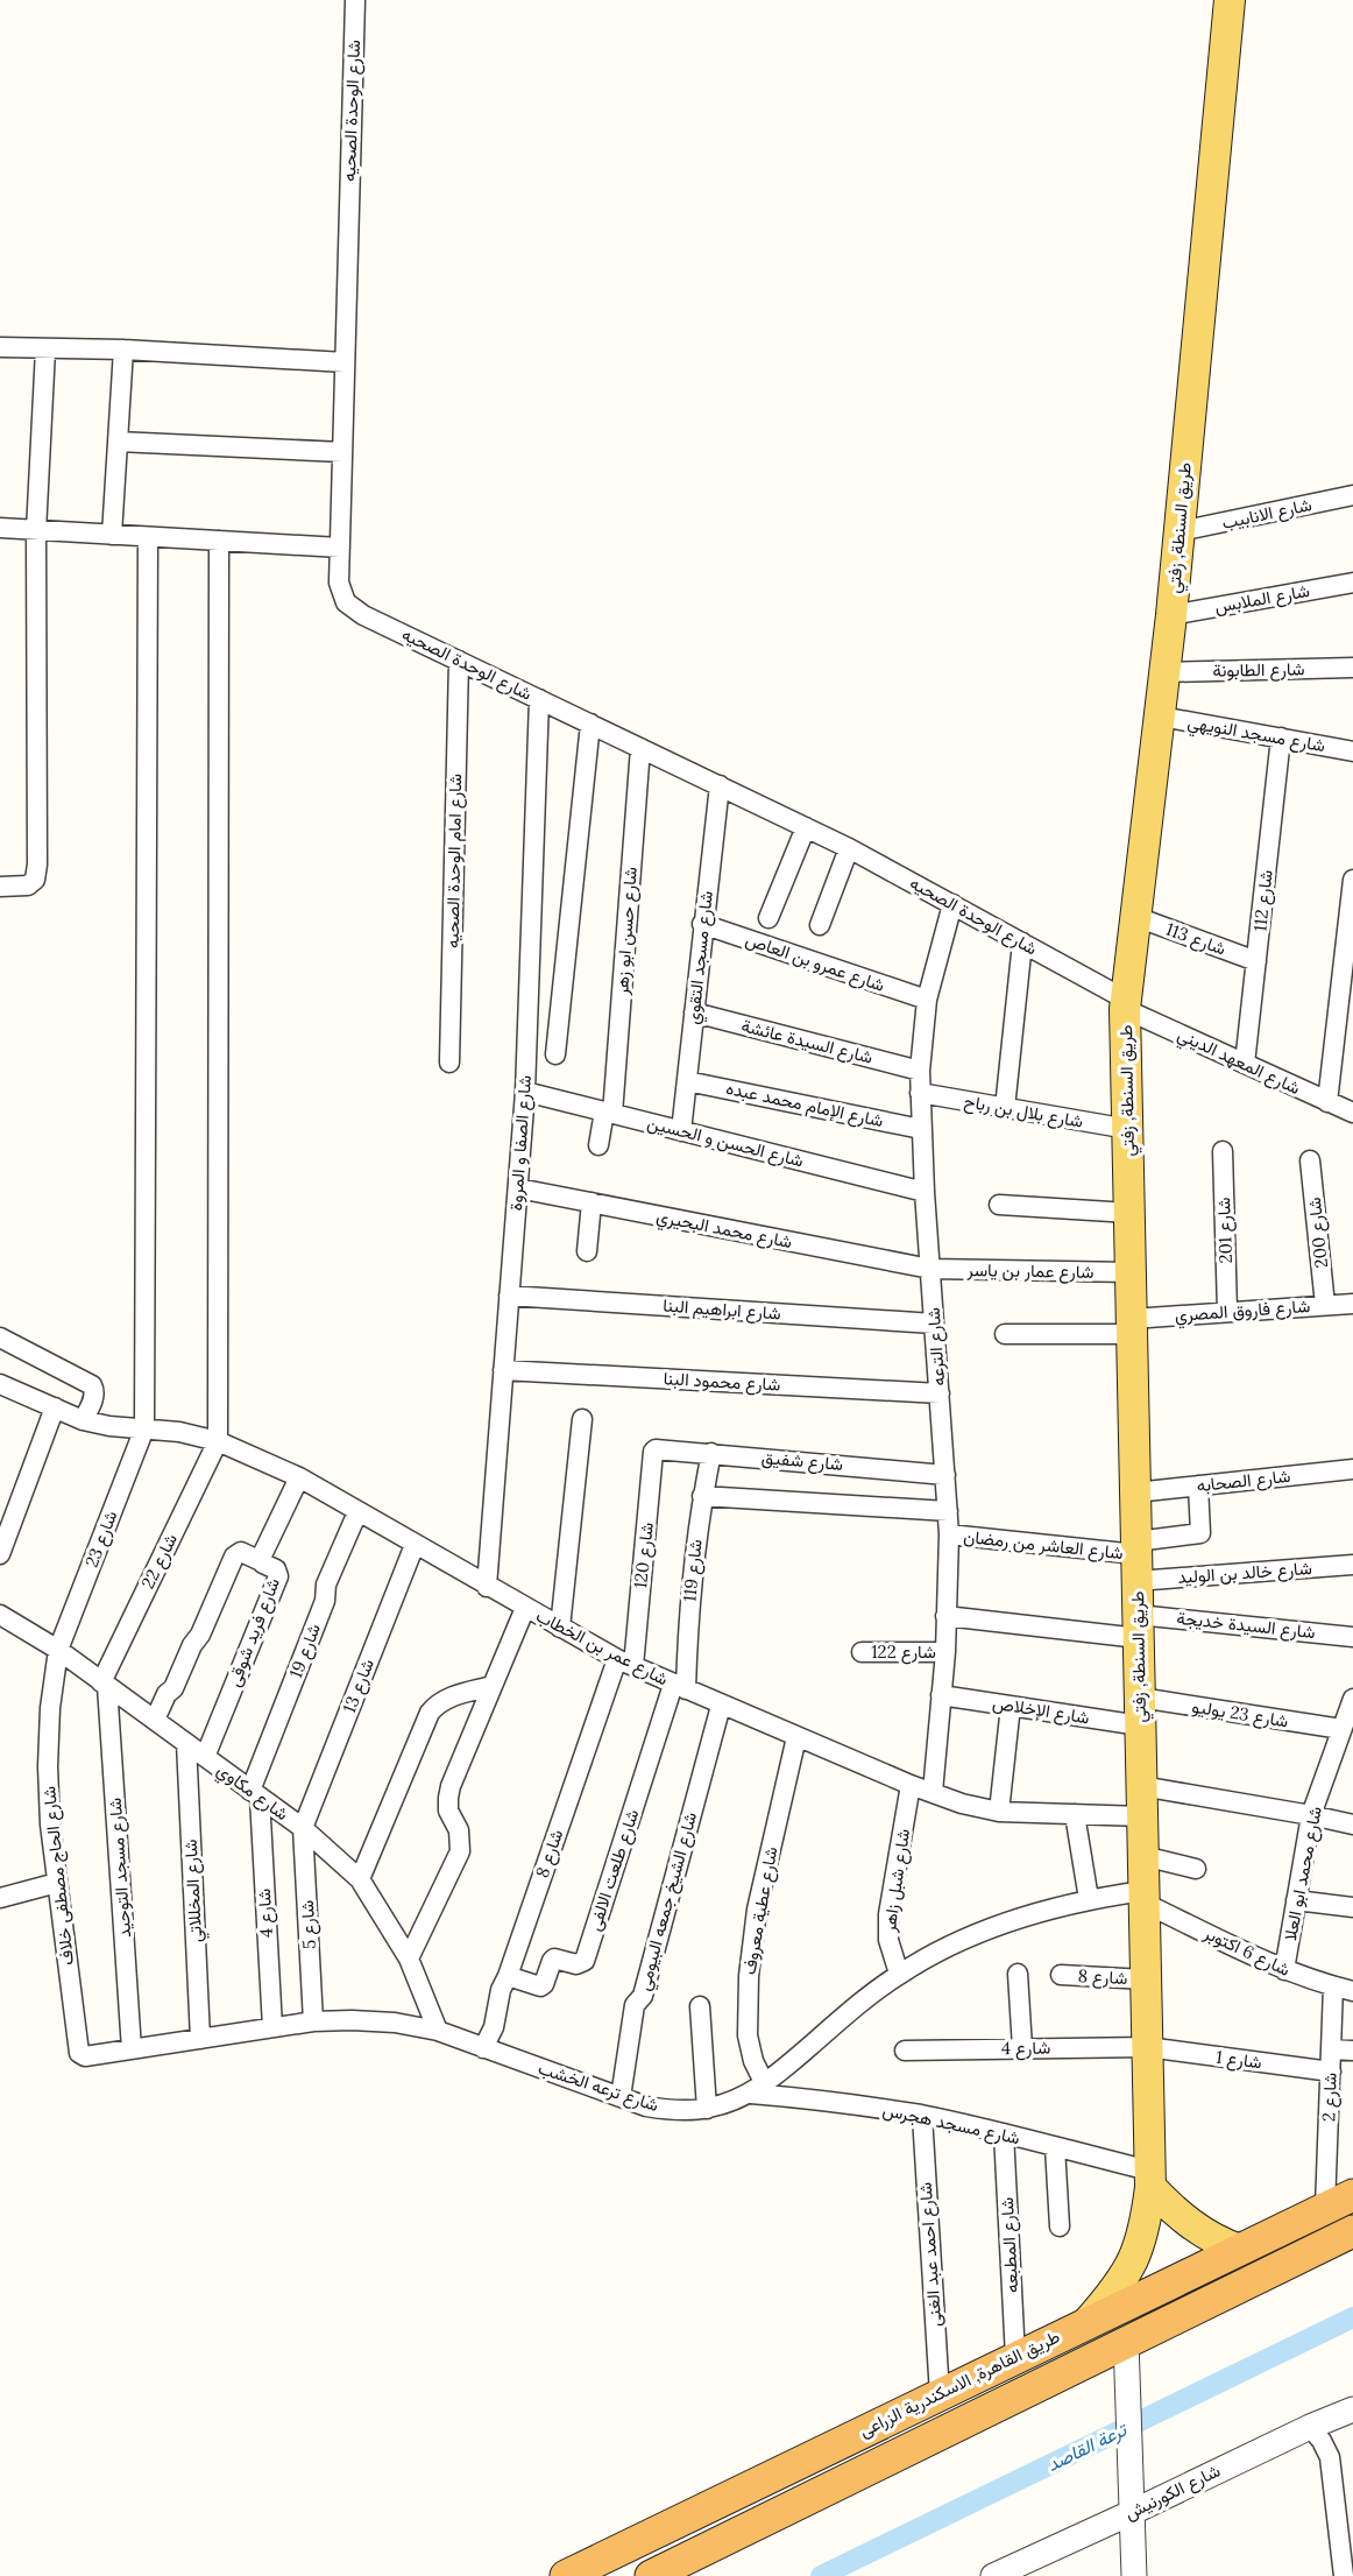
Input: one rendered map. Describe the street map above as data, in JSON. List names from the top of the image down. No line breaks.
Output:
{"streets":{"highway":["طريق القاهرة, الاسكندرية الزراعى"],"main road":["طريق السنطة, زفتي"],"street":["شارع الوحدة الصحيه","شارع الانابيب","شارع الملابس","شارع الطابونة","شارع مسجد النويهي","شارع امام الوحدة الصحيه","شارع 112","شارع حسن ابو زهر","شارع 113","شارع مسجد التقوي","شارع عمرو بن العاص","شارع السيدة عائشة","شارع المعهد الديني","شارع الإمام محمد عبده","شارع بلال بن رباح","شارع الحسن و الحسين","شارع الصفا و المروة","شارع محمد البحيري","شارع 201","شارع 200","شارع عمار بن ياسر","شارع ابراهيم البنا","شارع فاروق المصري","شارع الترعه","شارع محمود البنا","شارع شفيق","شارع الصحابه","شارع 23","شارع العاشر من رمضان","شارع 120","شارع 22","شارع 119","شارع خالد بن الوليد","شارع السيدة خديجة","شارع فريد شوقى","شارع عمر بن الخطاب","شارع 19","شارع 122","شارع 13","شارع الإخلاص","شارع 23 يوليو","شارع مكاوي","شارع 8","شارع مسجد التوحيد","شارع طلعت الالفى","شارع محمد ابو العلا","شارع الحاج مصطفى خلاف","شارع شبل زاهر","شارع المخللاتي","شارع الشيخ جمعه البيومي","شارع عطية معروف","شارع 4","شارع 5","شارع 6 اكتوبر","شارع 1","شارع ترعه الخشب","شارع 2","شارع مسجد هجرس","شارع المطبعه","شارع احمد عبد الغنى","شارع الكورنيش"]},"crossings":[["شارع الوحدة الصحيه","طريق السنطة, زفتي"],["شارع الوحدة الصحيه","شارع امام الوحدة الصحيه"],["شارع الوحدة الصحيه","شارع حسن ابو زهر"],["شارع الوحدة الصحيه","شارع مسجد التقوي"],["شارع الوحدة الصحيه","شارع المعهد الديني"],["شارع الوحدة الصحيه","شارع الصفا و المروة"],["شارع الوحدة الصحيه","شارع الترعه"],["شارع الانابيب","طريق السنطة, زفتي"],["طريق السنطة, زفتي","شارع الملابس"],["طريق السنطة, زفتي","شارع الطابونة"],["طريق السنطة, زفتي","شارع مسجد النويهي"],["طريق السنطة, زفتي","شارع 113"],["طريق السنطة, زفتي","شارع المعهد الديني"],["طريق السنطة, زفتي","شارع بلال بن رباح"],["طريق السنطة, زفتي","شارع عمار بن ياسر"],["طريق السنطة, زفتي","شارع فاروق المصري"],["طريق السنطة, زفتي","شارع الصحابه"],["طريق السنطة, زفتي","شارع العاشر من رمضان"],["طريق السنطة, زفتي","شارع خالد بن الوليد"],["طريق السنطة, زفتي","شارع السيدة خديجة"],["طريق السنطة, زفتي","شارع عمر بن الخطاب"],["طريق السنطة, زفتي","شارع الإخلاص"],["طريق السنطة, زفتي","شارع 23 يوليو"],["طريق السنطة, زفتي","شارع 8"],["طريق السنطة, زفتي","شارع 4"],["طريق السنطة, زفتي","شارع 6 اكتوبر"],["طريق السنطة, زفتي","شارع 1"],["طريق السنطة, زفتي","شارع ترعه الخشب"],["طريق السنطة, زفتي","شارع مسجد هجرس"],["طريق السنطة, زفتي","طريق القاهرة, الاسكندرية الزراعى"],["شارع مسجد النويهي","شارع 112"],["شارع 112","شارع 113"],["شارع 112","شارع المعهد الديني"],["شارع حسن ابو زهر","شارع الحسن و الحسين"],["شارع مسجد التقوي","شارع عمرو بن العاص"],["شارع مسجد التقوي","شارع السيدة عائشة"],["شارع مسجد التقوي","شارع الإمام محمد عبده"],["شارع مسجد التقوي","شارع الحسن و الحسين"],["شارع عمرو بن العاص","شارع الترعه"],["شارع السيدة عائشة","شارع الترعه"],["شارع الإمام محمد عبده","شارع الترعه"],["شارع بلال بن رباح","شارع الترعه"],["شارع الحسن و الحسين","شارع الصفا و المروة"],["شارع الحسن و الحسين","شارع الترعه"],["شارع الصفا و المروة","شارع محمد البحيري"],["شارع الصفا و المروة","شارع ابراهيم البنا"],["شارع الصفا و المروة","شارع محمود البنا"],["شارع الصفا و المروة","شارع عمر بن الخطاب"],["شارع محمد البحيري","شارع عمار بن ياسر"],["شارع محمد البحيري","شارع الترعه"],["شارع 201","شارع فاروق المصري"],["شارع 200","شارع فاروق المصري"],["شارع عمار بن ياسر","شارع الترعه"],["شارع ابراهيم البنا","شارع الترعه"],["شارع الترعه","شارع محمود البنا"],["شارع الترعه","شارع شفيق"],["شارع الترعه","شارع العاشر من رمضان"],["شارع الترعه","شارع السيدة خديجة"],["شارع الترعه","شارع عمر بن الخطاب"],["شارع الترعه","شارع 122"],["شارع الترعه","شارع الإخلاص"],["شارع شفيق","شارع 120"],["شارع شفيق","شارع 119"],["شارع 23","شارع عمر بن الخطاب"],["شارع 23","شارع مكاوي"],["شارع 23","شارع الحاج مصطفى خلاف"],["شارع العاشر من رمضان","شارع خالد بن الوليد"],["شارع 120","شارع عمر بن الخطاب"],["شارع 120","شارع 8"],["شارع 22","شارع عمر بن الخطاب"],["شارع 22","شارع مكاوي"],["شارع 22","شارع مسجد التوحيد"],["شارع 119","شارع عمر بن الخطاب"],["شارع 119","شارع طلعت الالفى"],["شارع فريد شوقى","شارع عمر بن الخطاب"],["شارع فريد شوقى","شارع مكاوي"],["شارع عمر بن الخطاب","شارع 19"],["شارع عمر بن الخطاب","شارع 13"],["شارع عمر بن الخطاب","شارع 8"],["شارع عمر بن الخطاب","شارع طلعت الالفى"],["شارع عمر بن الخطاب","شارع شبل زاهر"],["شارع عمر بن الخطاب","شارع الشيخ جمعه البيومي"],["شارع عمر بن الخطاب","شارع عطية معروف"],["شارع 19","شارع مكاوي"],["شارع 19","شارع 4"],["شارع 13","شارع مكاوي"],["شارع 13","شارع 5"],["شارع الإخلاص","شارع 23 يوليو"],["شارع 23 يوليو","شارع محمد ابو العلا"],["شارع مكاوي","شارع مسجد التوحيد"],["شارع مكاوي","شارع الحاج مصطفى خلاف"],["شارع مكاوي","شارع المخللاتي"],["شارع مكاوي","شارع 4"],["شارع مكاوي","شارع 5"],["شارع مكاوي","شارع ترعه الخشب"],["شارع 8","شارع طلعت الالفى"],["شارع 8","شارع ترعه الخشب"],["شارع مسجد التوحيد","شارع ترعه الخشب"],["شارع محمد ابو العلا","شارع 6 اكتوبر"],["شارع الحاج مصطفى خلاف","شارع ترعه الخشب"],["شارع شبل زاهر","شارع ترعه الخشب"],["شارع المخللاتي","شارع ترعه الخشب"],["شارع الشيخ جمعه البيومي","شارع ترعه الخشب"],["شارع عطية معروف","شارع ترعه الخشب"],["شارع عطية معروف","شارع مسجد هجرس"],["شارع 4","شارع 1"],["شارع 4","شارع ترعه الخشب"],["شارع 5","شارع ترعه الخشب"],["شارع 6 اكتوبر","شارع ترعه الخشب"],["شارع 6 اكتوبر","شارع 2"],["شارع 1","شارع 2"],["شارع ترعه الخشب","شارع مسجد هجرس"],["شارع 2","طريق القاهرة, الاسكندرية الزراعى"],["شارع مسجد هجرس","شارع المطبعه"],["شارع مسجد هجرس","شارع احمد عبد الغنى"],["شارع المطبعه","طريق القاهرة, الاسكندرية الزراعى"],["شارع احمد عبد الغنى","طريق القاهرة, الاسكندرية الزراعى"]],"water":["ترعة القاصد"]}
